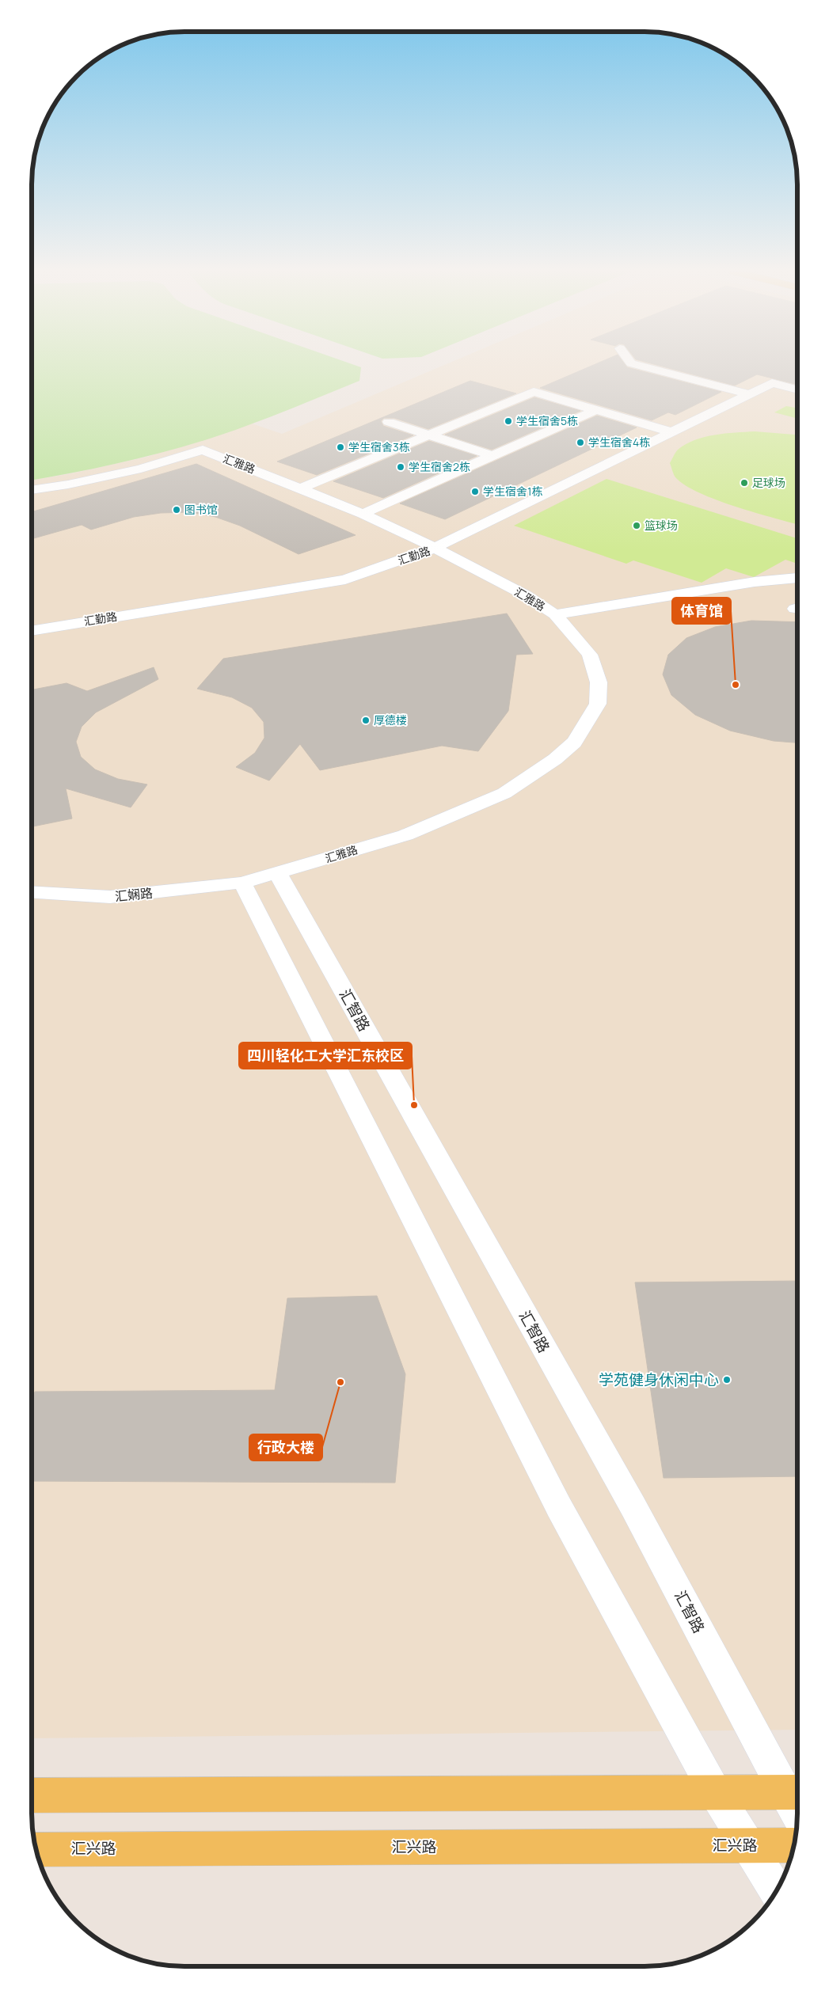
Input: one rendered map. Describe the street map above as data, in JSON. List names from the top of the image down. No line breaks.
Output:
{"streets":{"main road":["汇兴路"],"street":["汇雅路","汇勤路","汇娴路","汇智路"]},"crossings":[["汇雅路","汇勤路"],["汇雅路","汇娴路"],["汇雅路","汇智路"]],"places":["学生宿舍5栋","学生宿舍4栋","学生宿舍3栋","学生宿舍2栋","足球场","学生宿舍1栋","图书馆","篮球场","体育馆","厚德楼","四川轻化工大学汇东校区","学苑健身休闲中心","行政大楼"]}
